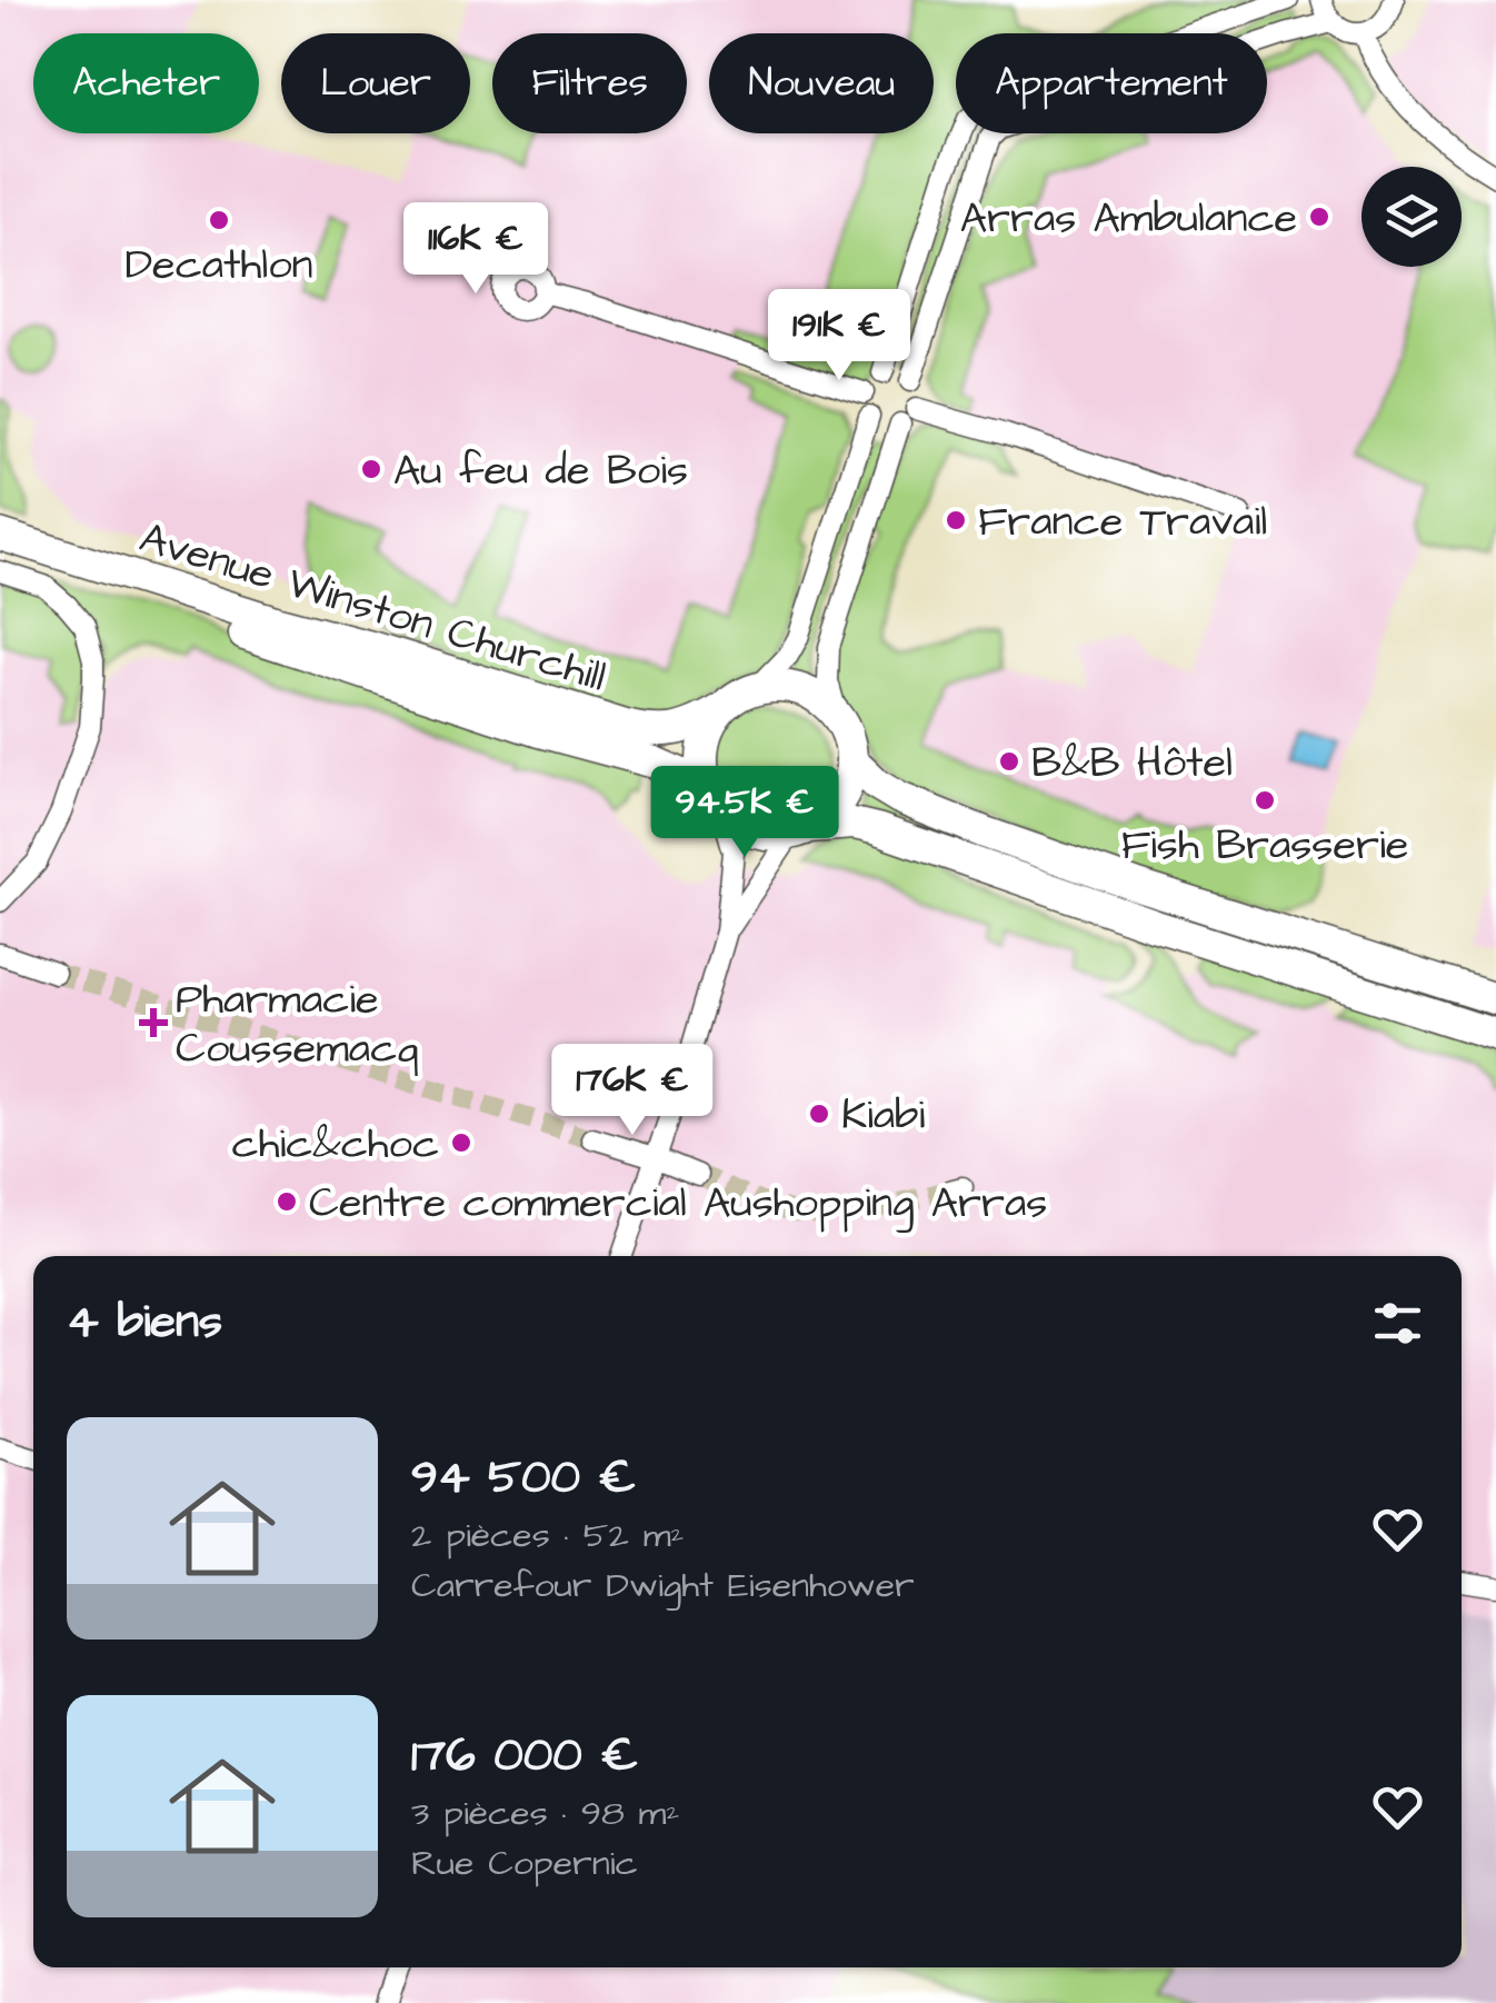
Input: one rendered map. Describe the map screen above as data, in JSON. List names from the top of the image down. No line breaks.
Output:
{"streets":{"main road":["Avenue Winston Churchill"]},"places":{"other":["Arras Ambulance","Decathlon","Au feu de Bois","France Travail","B&B Hôtel","Fish Brasserie","Kiabi","chic&choc","Centre commercial Aushopping Arras"],"health":["Pharmacie Coussemacq"]},"page":{"chip":["Acheter","Louer","Filtres","Nouveau","Appartement"],"price":["116K €","191K €","94.5K €","176K €"],"heading":"4 biens","list":[{"name":"94 500 €","note":"2 pièces · 52 m² · Carrefour Dwight Eisenhower"},{"name":"176 000 €","note":"3 pièces · 98 m² · Rue Copernic"}]}}
